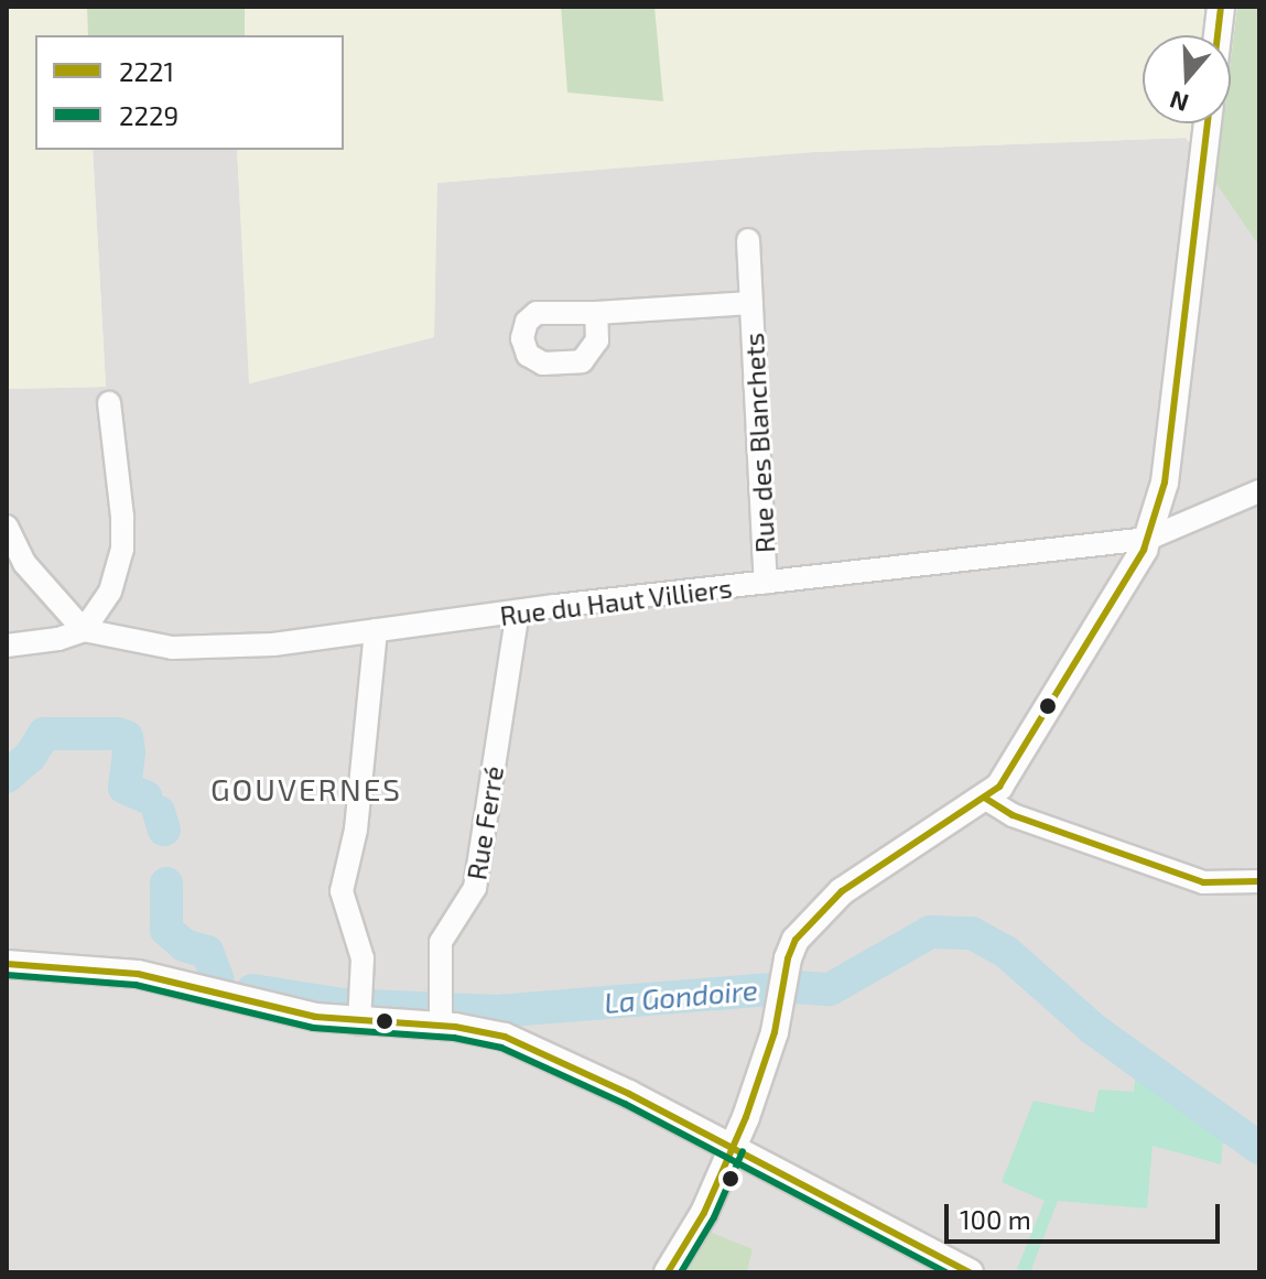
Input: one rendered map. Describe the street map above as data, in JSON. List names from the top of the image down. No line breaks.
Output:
{"streets":{"street":["Rue des Blanchets","Rue du Haut Villiers","Rue Ferré"]},"crossings":[["Rue des Blanchets","Rue du Haut Villiers"],["Rue du Haut Villiers","Rue Ferré"]],"districts":["GOUVERNES"],"water":["La Gondoire"],"lines":["transit line 2221","transit line 2229"],"legend":["2221","2229"],"scale_bar":"100 m","north":"bottom"}
